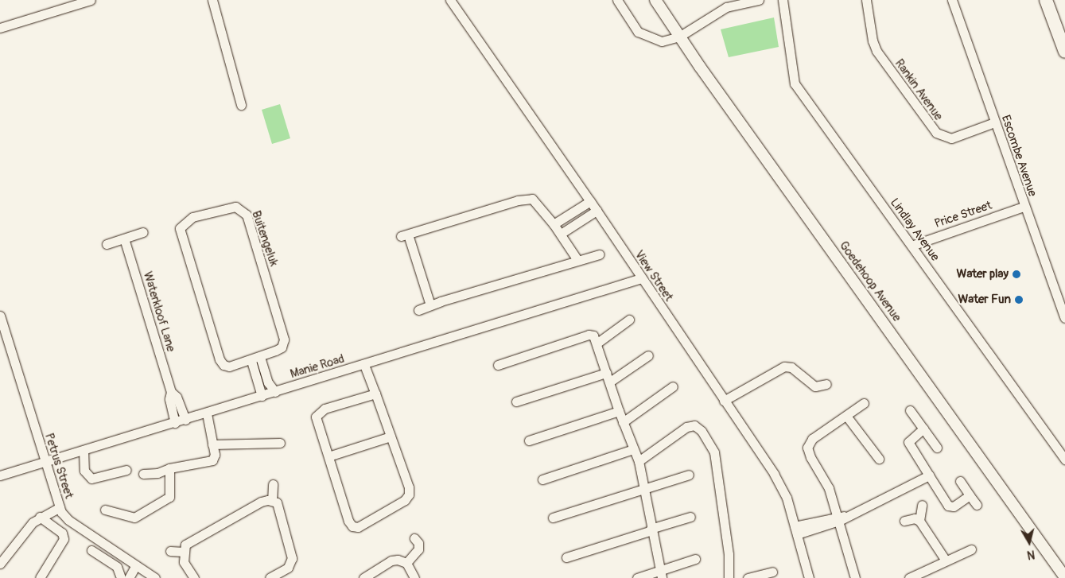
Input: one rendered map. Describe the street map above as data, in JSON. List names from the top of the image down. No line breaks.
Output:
{"streets":{"main road":["Goedehoop Avenue"],"street":["Rankin Avenue","Escombe Avenue","Price Street","Lindlay Avenue","Buitengeluk","View Street","Waterkloof Lane","Manie Road","Petrus Street"]},"crossings":[["Rankin Avenue","Escombe Avenue"],["Escombe Avenue","Price Street"],["Price Street","Lindlay Avenue"],["View Street","Manie Road"],["Waterkloof Lane","Manie Road"],["Manie Road","Petrus Street"]],"places":["Water play","Water Fun"],"north":"bottom"}
